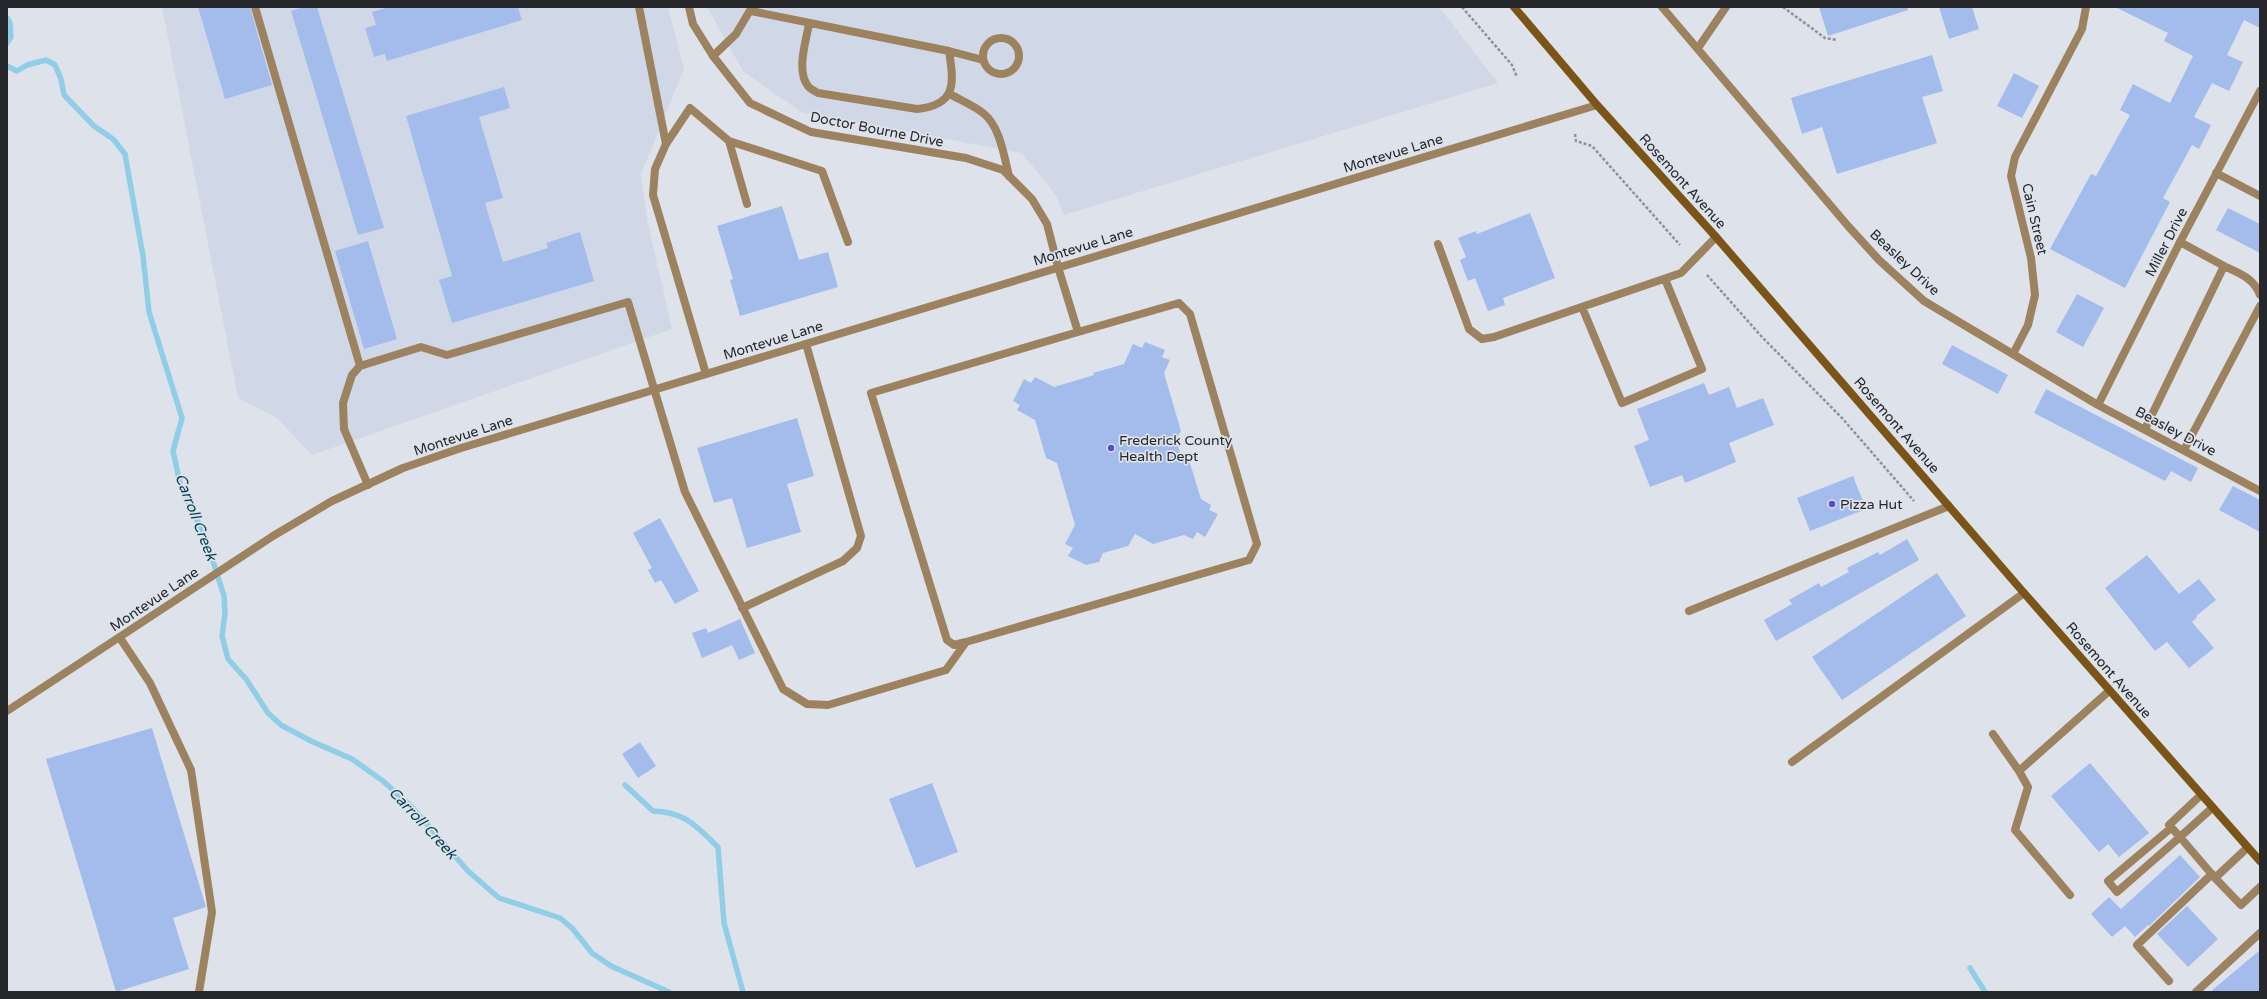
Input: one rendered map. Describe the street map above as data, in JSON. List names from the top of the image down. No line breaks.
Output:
{"streets":{"main road":["Rosemont Avenue"],"street":["Doctor Bourne Drive","Montevue Lane","Cain Street","Miller Drive","Beasley Drive"]},"crossings":[["Doctor Bourne Drive","Montevue Lane"],["Montevue Lane","Rosemont Avenue"],["Cain Street","Beasley Drive"],["Miller Drive","Beasley Drive"]],"water":["Carroll Creek"],"places":["Frederick County Health Dept","Pizza Hut"]}
